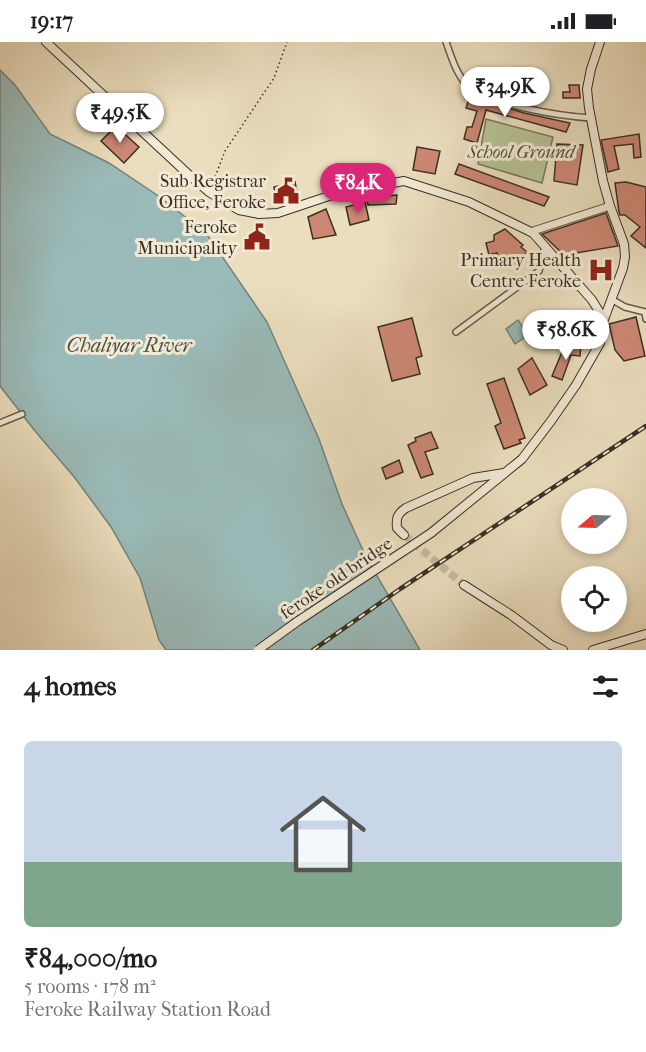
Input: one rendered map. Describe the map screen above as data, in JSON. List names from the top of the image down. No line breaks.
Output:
{"streets":{"main road":["feroke old bridge"]},"water":["Chaliyar River"],"parks":["School Ground"],"places":{"public building":["Sub Registrar Office, Feroke","Feroke Municipality"],"hospital":["Primary Health Centre Feroke"]},"north":"left","page":{"status":"19:17","price":["₹34.9K","₹49.5K","₹84K","₹58.6K"],"heading":"4 homes","list":[{"name":"₹84,000/mo","note":"5 rooms · 178 m² · Feroke Railway Station Road"}]}}
